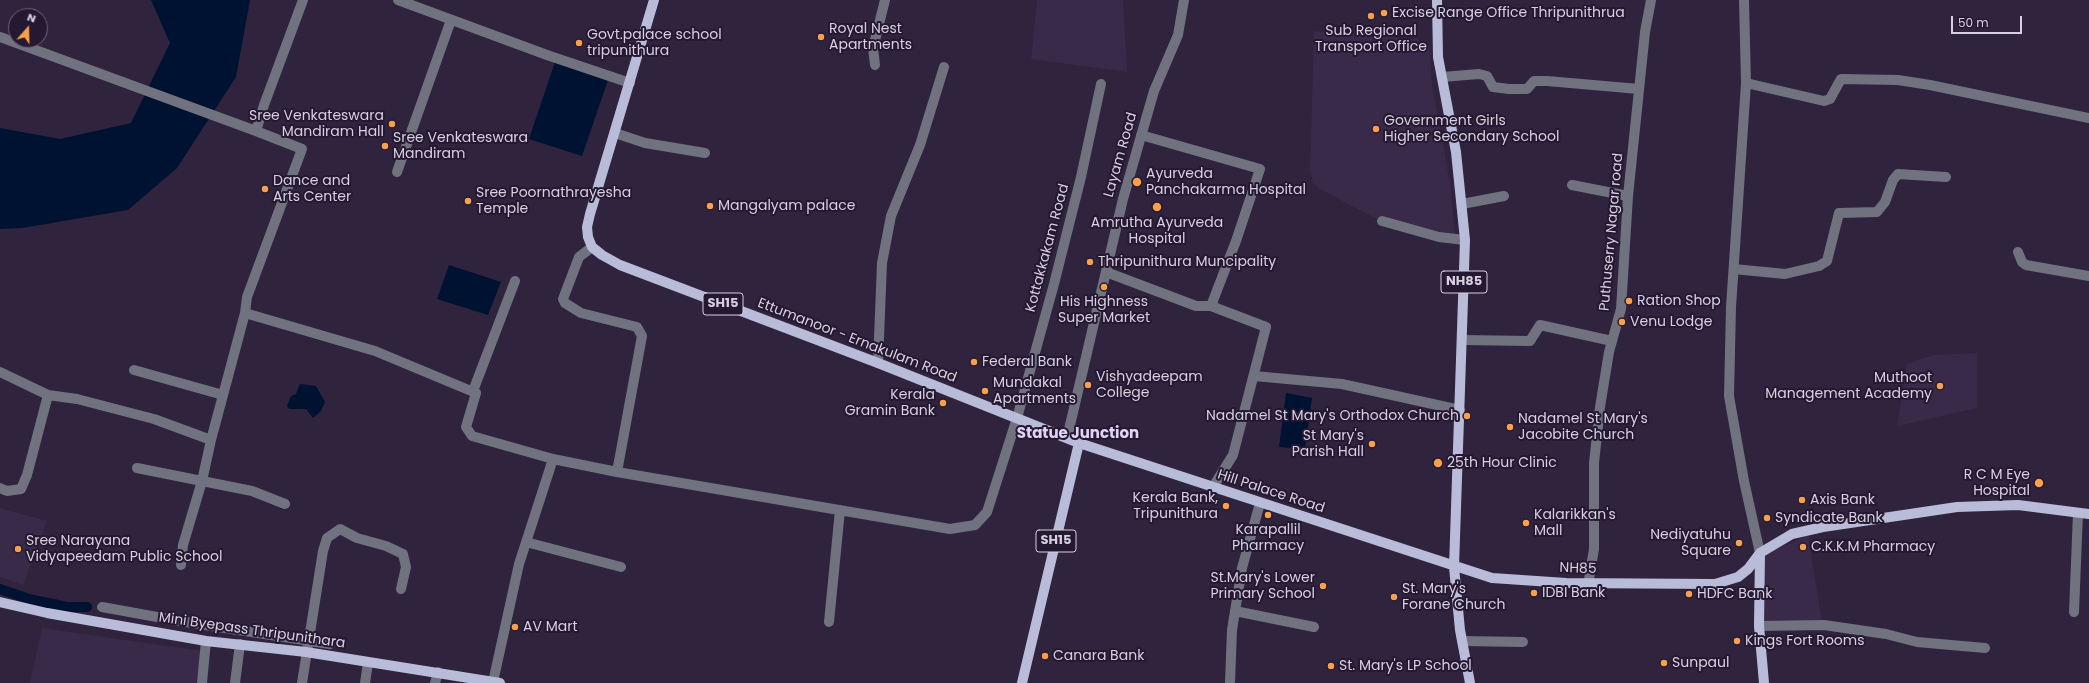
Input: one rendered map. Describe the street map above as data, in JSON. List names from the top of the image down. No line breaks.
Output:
{"streets":{"main road":["NH85","SH15","Ettumanoor - Ernakulam Road","Hill Palace Road","Mini Byepass Thripunithara"],"street":["Layam Road","Puthuserry Nagar road","Kottakkakam Road"]},"crossings":[["Layam Road","Ettumanoor - Ernakulam Road"],["Puthuserry Nagar road","NH85"],["Kottakkakam Road","Ettumanoor - Ernakulam Road"],["NH85","Hill Palace Road"],["SH15","Ettumanoor - Ernakulam Road"],["SH15","Hill Palace Road"],["Ettumanoor - Ernakulam Road","Hill Palace Road"]],"districts":["Statue Junction"],"places":["Excise Range Office Thripunithrua","Sub Regional Transport Office","Royal Nest Apartments","Govt.palace school tripunithura","Sree Venkateswara Mandiram Hall","Government Girls Higher Secondary School","Sree Venkateswara Mandiram","Ayurveda Panchakarma Hospital","Dance and Arts Center","Sree Poornathrayesha Temple","Mangalyam palace","Amrutha Ayurveda Hospital","Thripunithura Muncipality","His Highness Super Market","Ration Shop","Venu Lodge","Federal Bank","Vishyadeepam College","Muthoot Management Academy","Mundakal Apartments","Kerala Gramin Bank","Nadamel St Mary's Orthodox Church","Nadamel St Mary's Jacobite Church","St Mary's Parish Hall","25th Hour Clinic","R C M Eye Hospital","Axis Bank","Kerala Bank, Tripunithura","Karapallil Pharmacy","Syndicate Bank","Kalarikkan's Mall","Nediyatuhu Square","C.K.K.M Pharmacy","Sree Narayana Vidyapeedam Public School","St.Mary's Lower Primary School","IDBI Bank","HDFC Bank","St. Mary's Forane Church","AV Mart","Kings Fort Rooms","Canara Bank","Sunpaul","St. Mary's LP School"],"scale_bar":"50 m","north":"top"}
